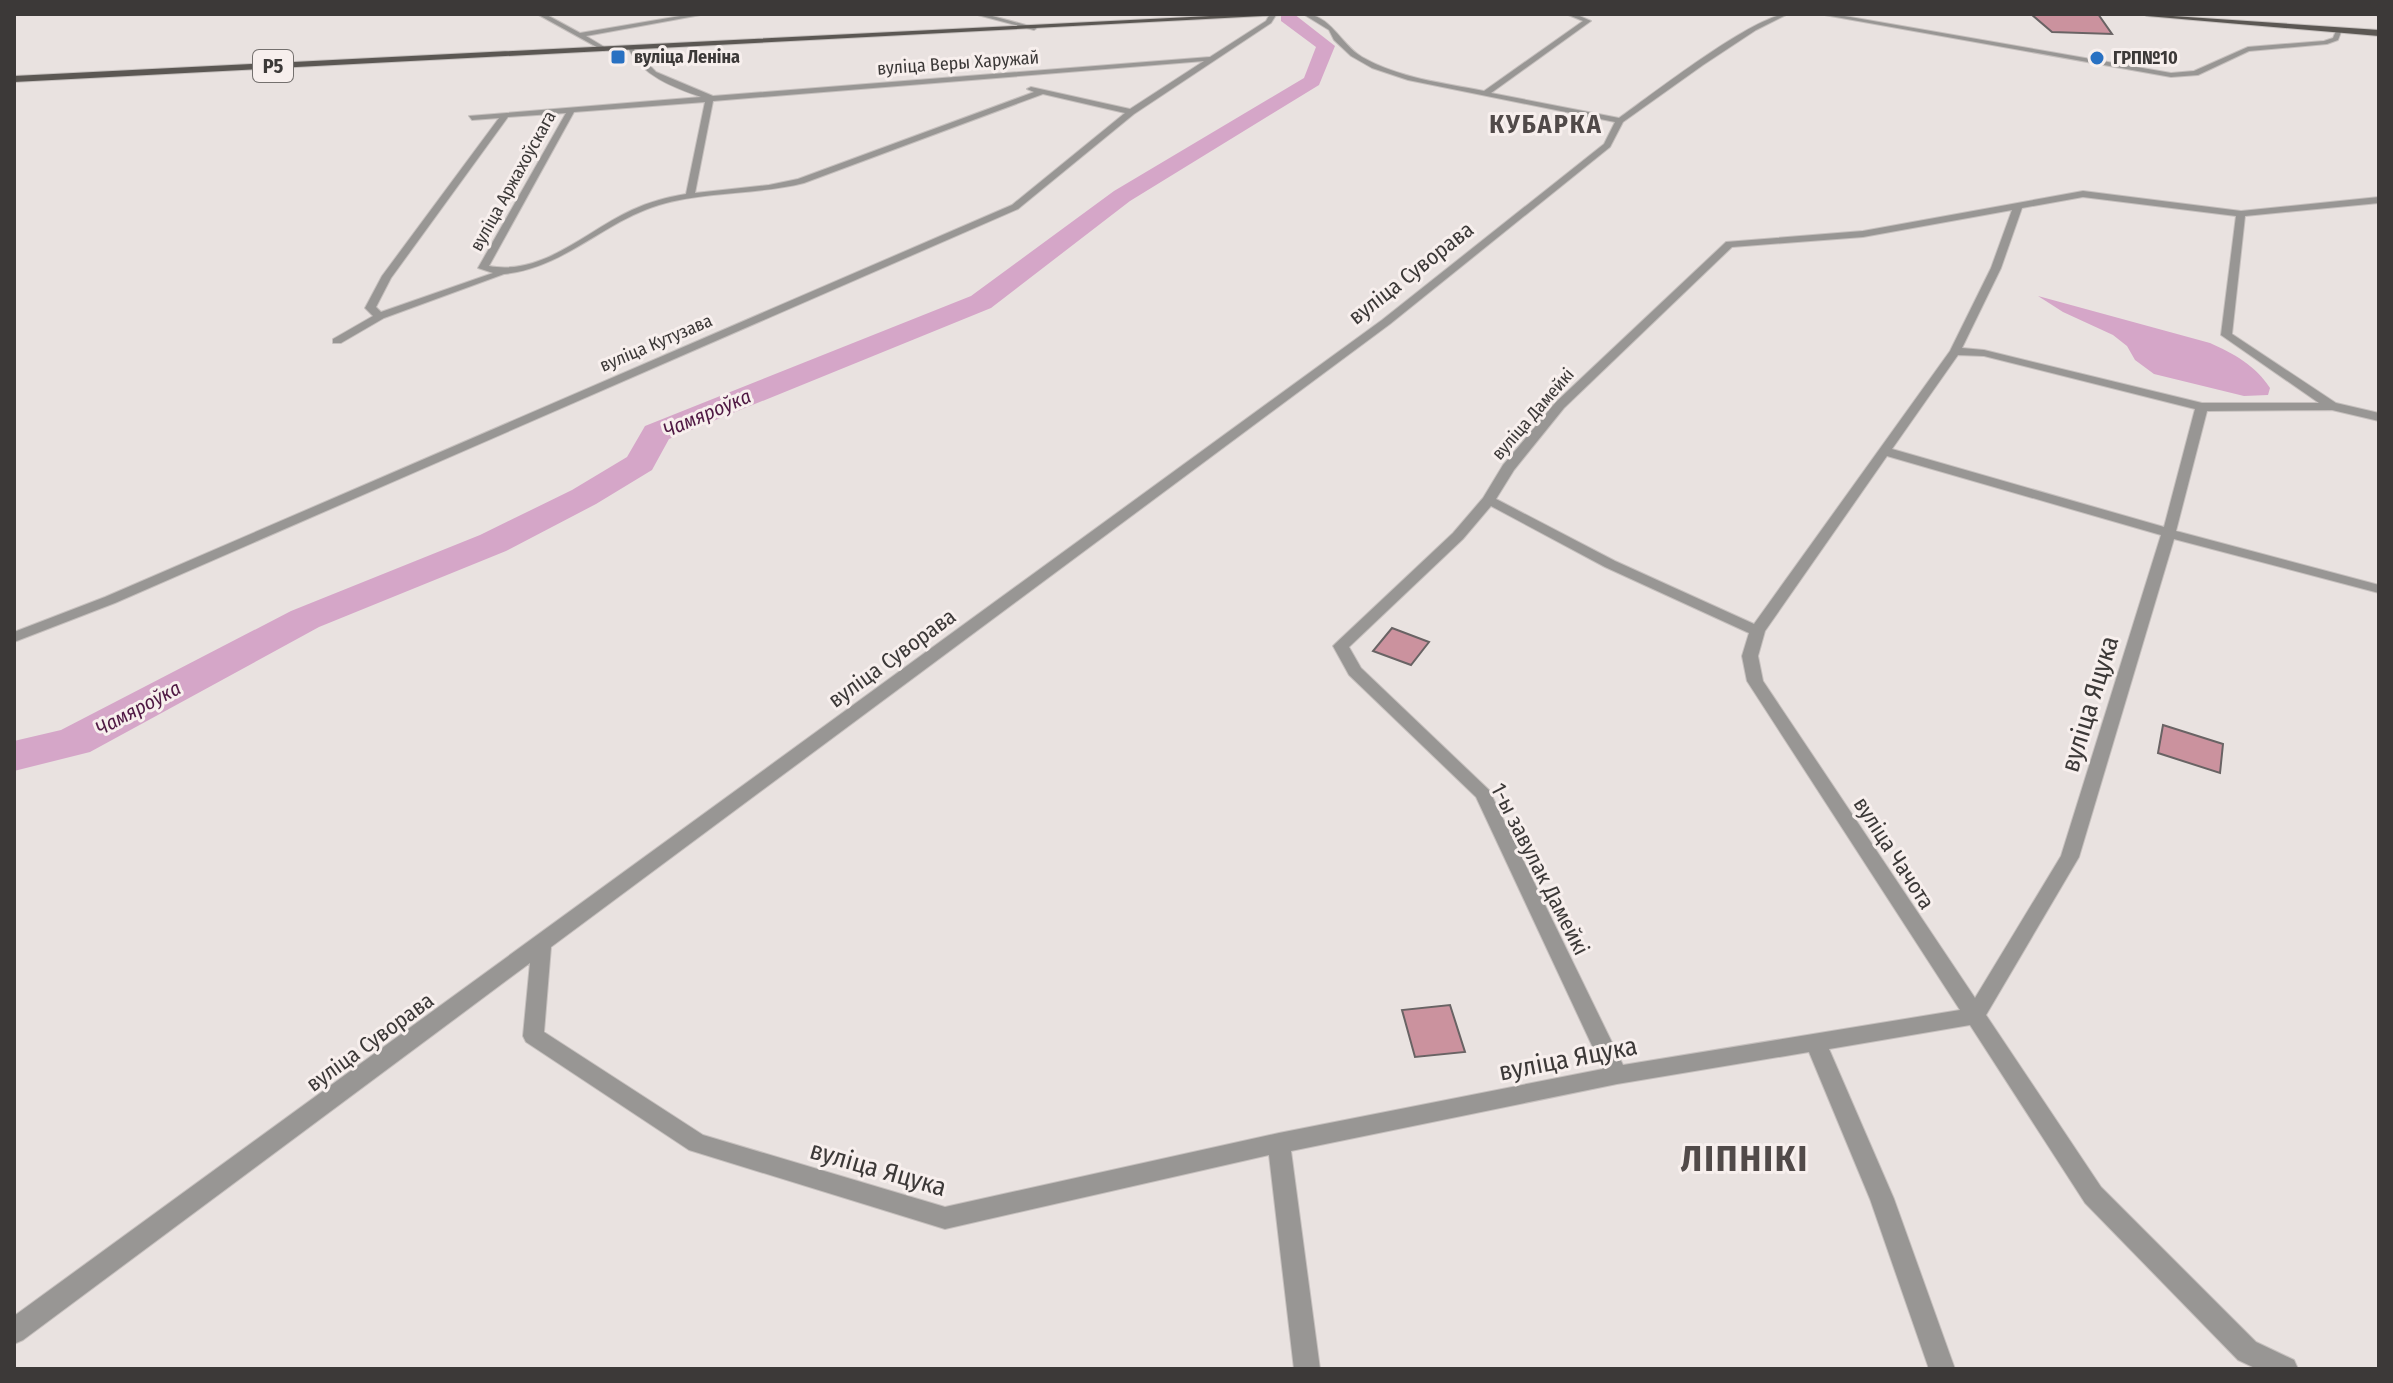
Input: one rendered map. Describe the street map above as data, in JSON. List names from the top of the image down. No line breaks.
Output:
{"streets":{"main road":["Р5"],"street":["вуліца Веры Харужай","вуліца Аржахоўскага","вуліца Суворава","вуліца Кутузава","вуліца Дамейкі","вуліца Яцука","вуліца Чачота","1-ы завулак Дамейкі"]},"crossings":[["вуліца Веры Харужай","Р5"],["вуліца Веры Харужай","вуліца Аржахоўскага"],["вуліца Веры Харужай","вуліца Кутузава"],["Р5","вуліца Кутузава"],["вуліца Суворава","вуліца Яцука"],["вуліца Дамейкі","вуліца Чачота"],["вуліца Дамейкі","1-ы завулак Дамейкі"],["вуліца Яцука","вуліца Чачота"],["вуліца Яцука","1-ы завулак Дамейкі"]],"districts":["КУБАРКА","ЛІПНІКІ"],"water":["Чамяроўка"],"places":{"transit":["вуліца Леніна"],"other":["ГРП№10"]}}
